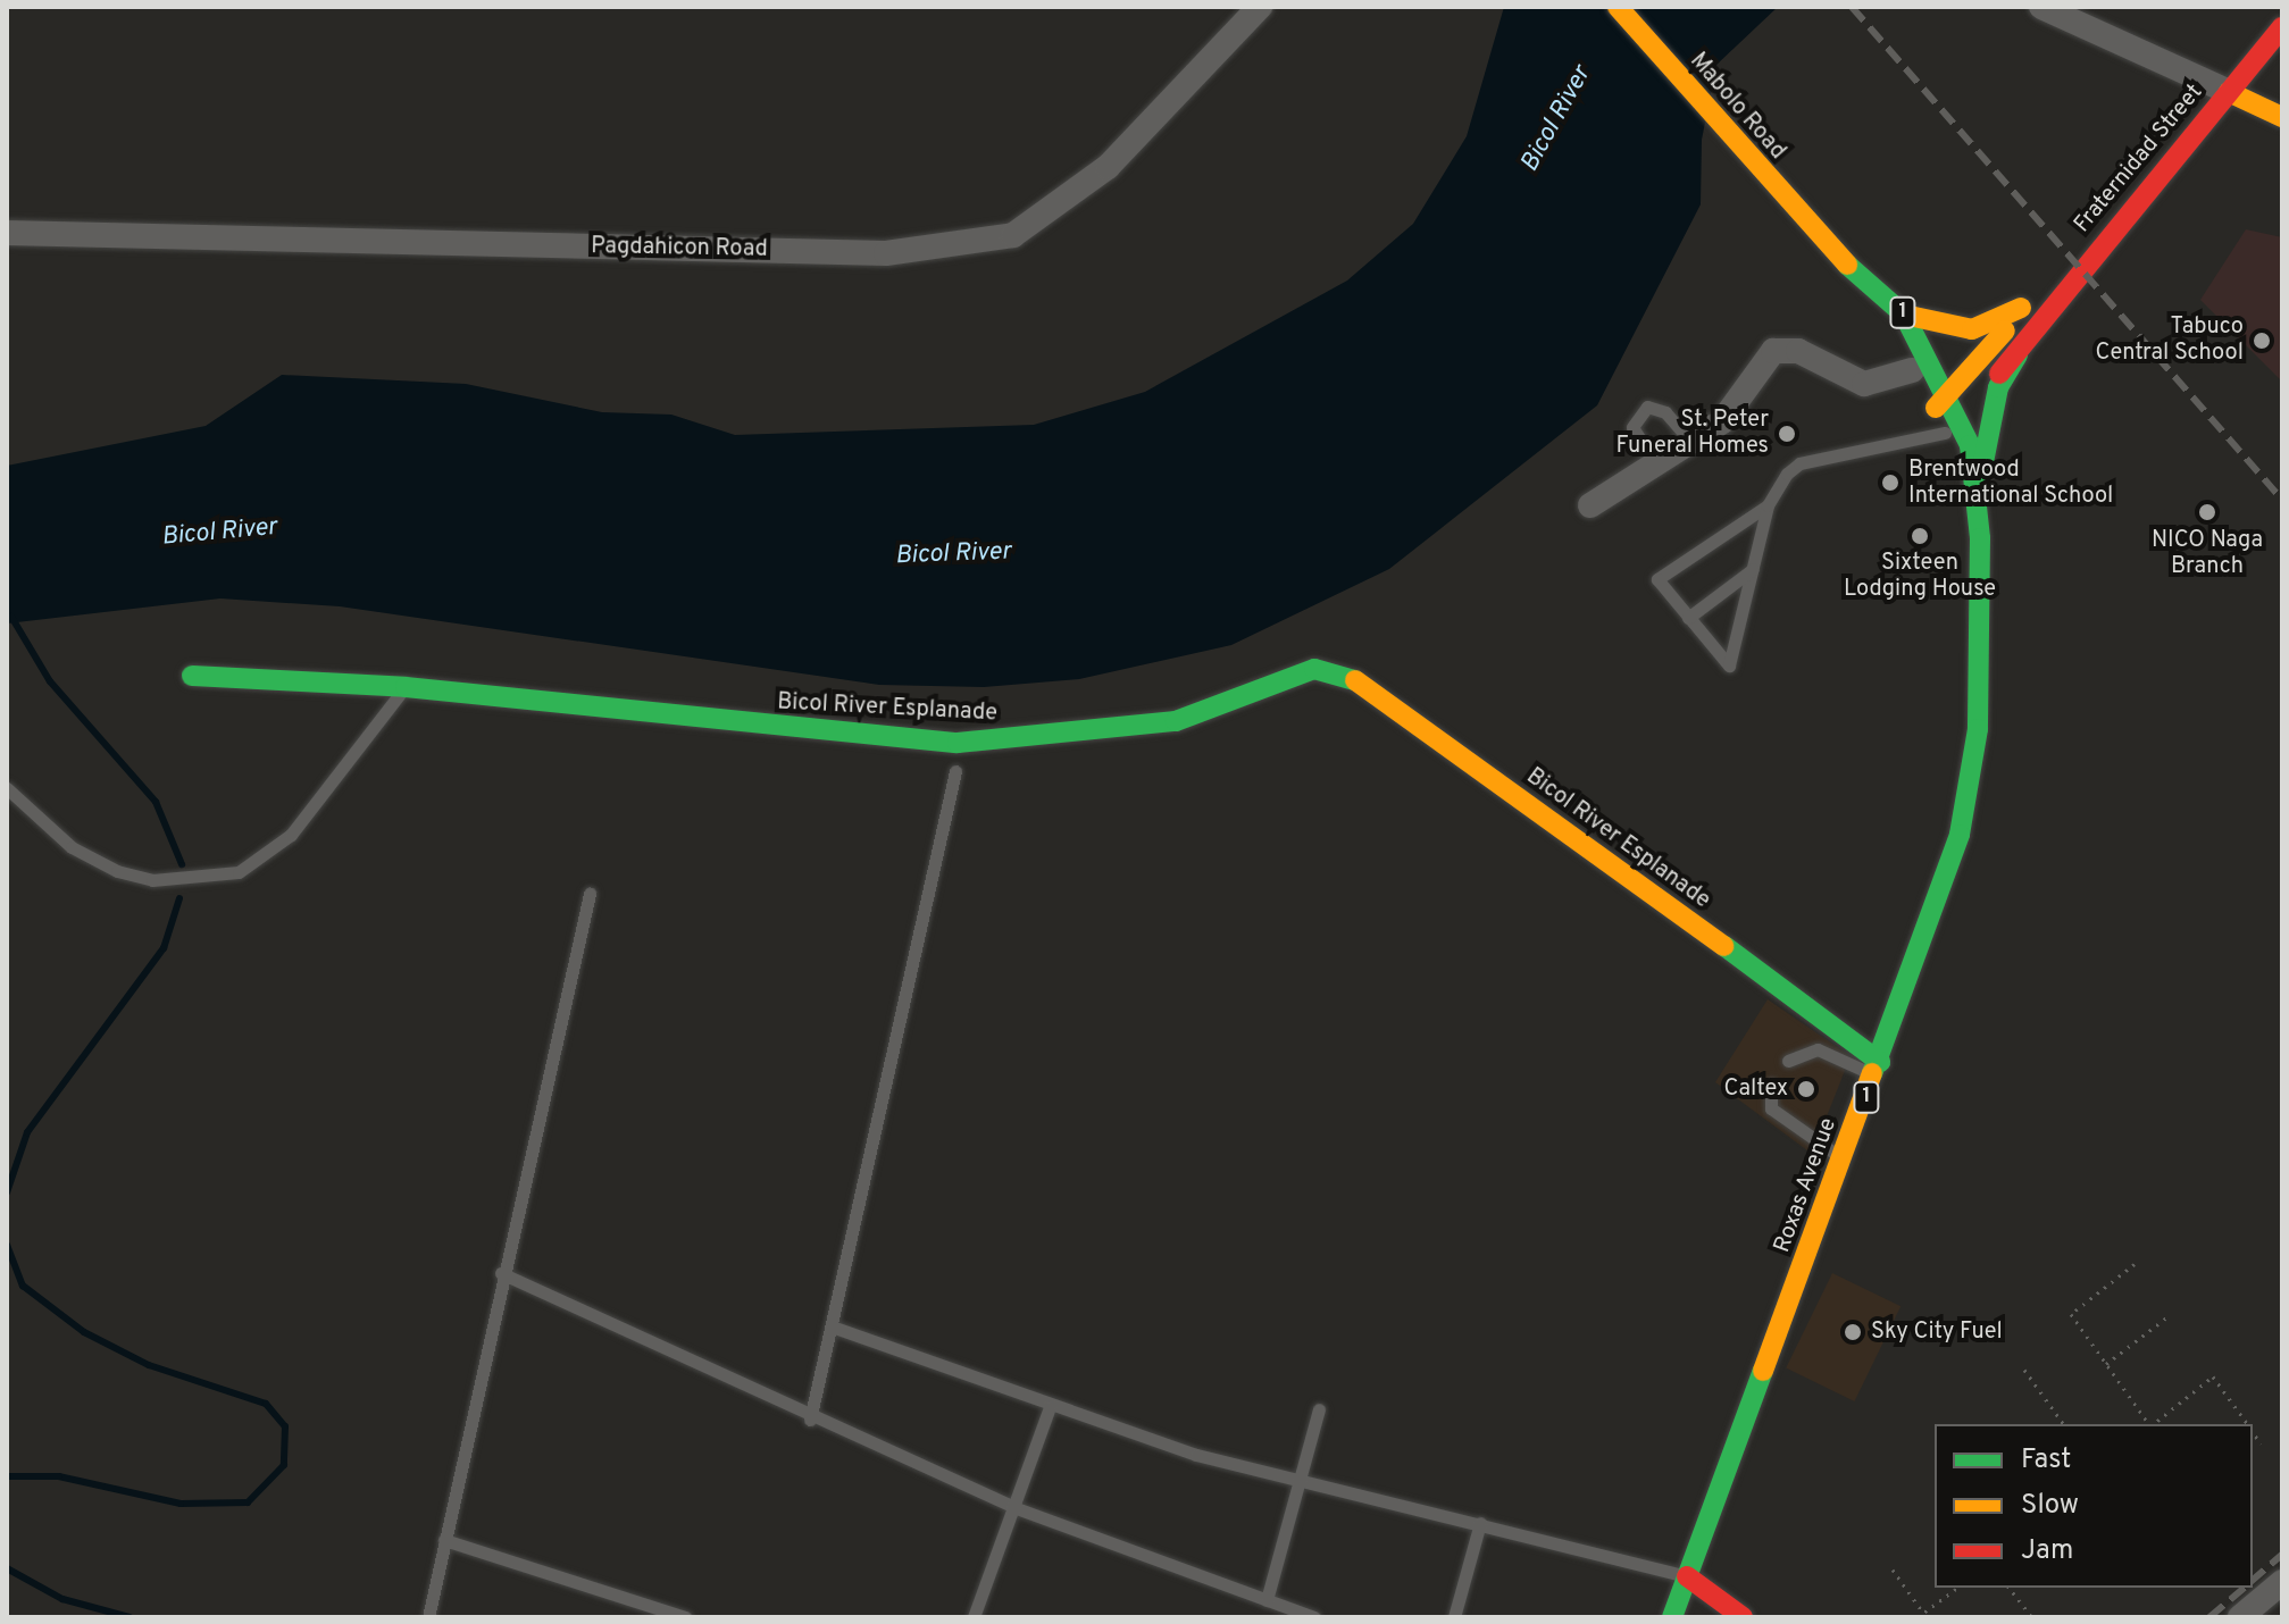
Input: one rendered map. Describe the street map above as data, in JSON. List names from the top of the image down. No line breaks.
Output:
{"streets":{"main road":["Mabolo Road","Fraternidad Street","1","Bicol River Esplanade","Roxas Avenue"],"street":["Pagdahicon Road"]},"crossings":[["Mabolo Road","Roxas Avenue"],["Bicol River Esplanade","Roxas Avenue"]],"water":["Bicol River"],"places":["Tabuco Central School","St. Peter Funeral Homes","Brentwood International School","NICO Naga Branch","Sixteen Lodging House","Caltex","Sky City Fuel"],"legend":["Fast","Slow","Jam"]}
